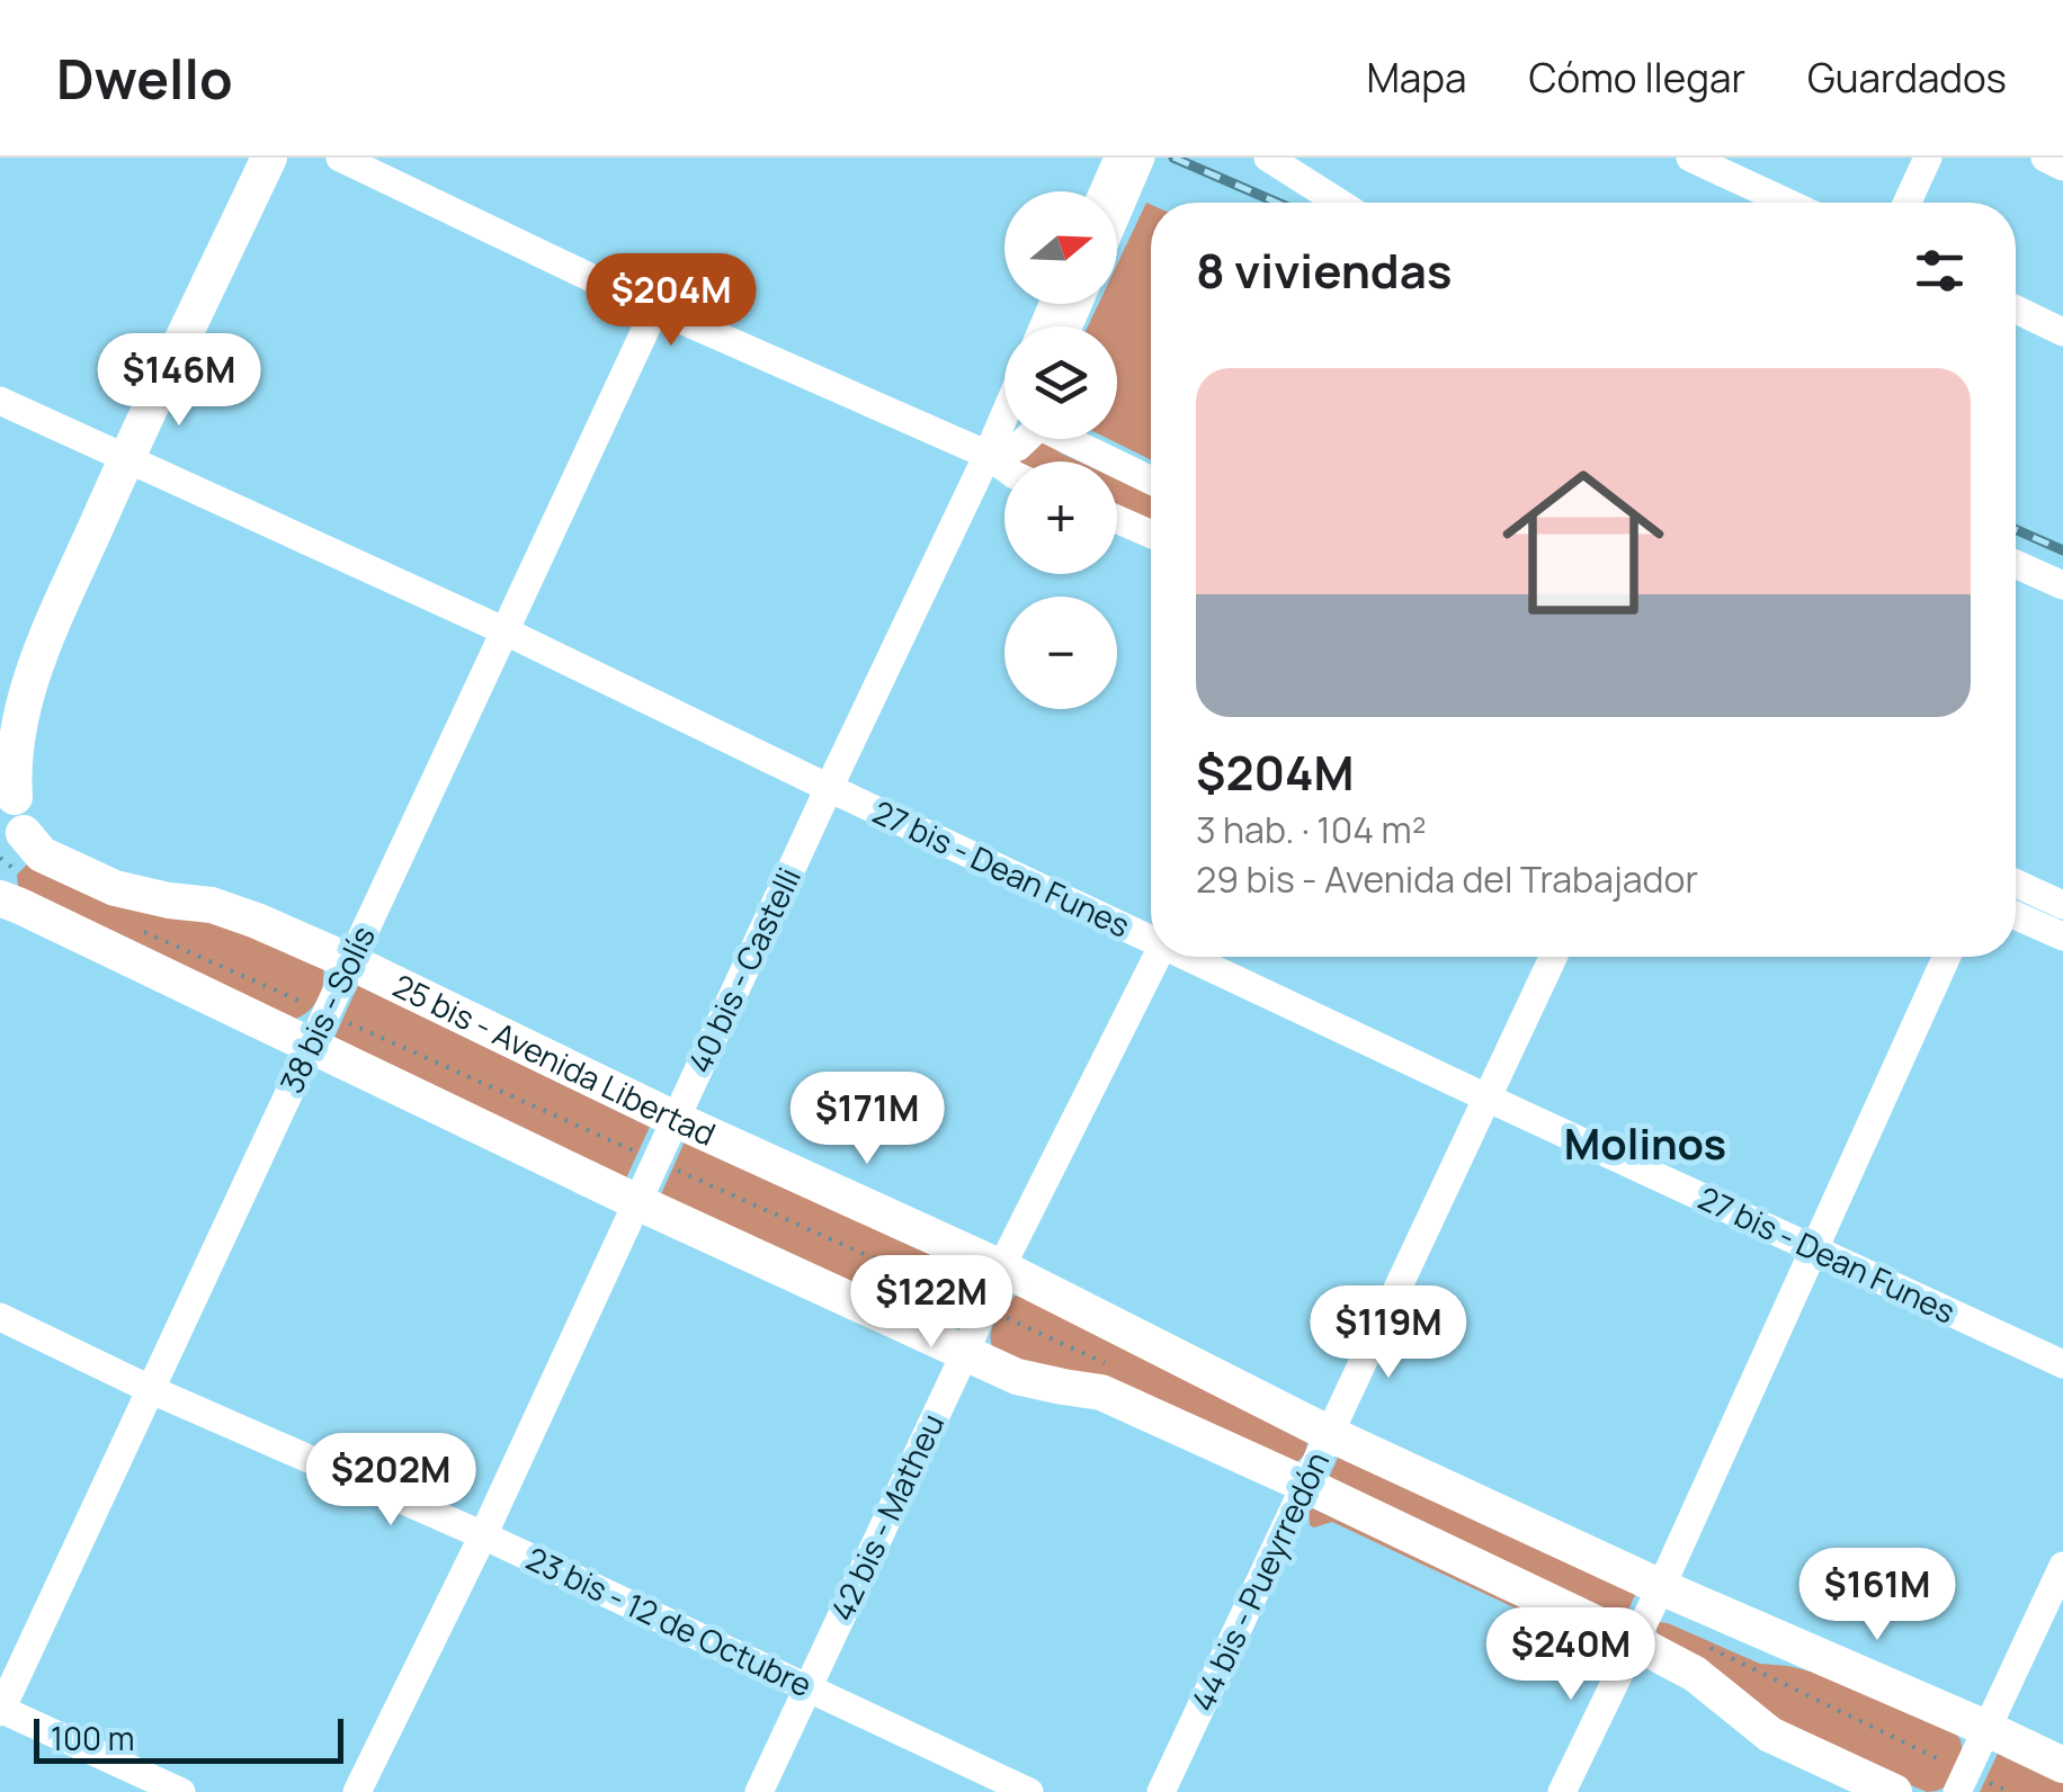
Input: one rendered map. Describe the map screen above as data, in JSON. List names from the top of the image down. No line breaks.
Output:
{"streets":{"main road":["25 bis - Avenida Libertad"],"street":["27 bis - Dean Funes","40 bis - Castelli","38 bis - Solís","42 bis - Matheu","44 bis - Pueyrredón","23 bis - 12 de Octubre"]},"crossings":[["27 bis - Dean Funes","40 bis - Castelli"],["27 bis - Dean Funes","38 bis - Solís"],["27 bis - Dean Funes","44 bis - Pueyrredón"],["40 bis - Castelli","25 bis - Avenida Libertad"],["40 bis - Castelli","23 bis - 12 de Octubre"],["38 bis - Solís","25 bis - Avenida Libertad"],["38 bis - Solís","23 bis - 12 de Octubre"],["25 bis - Avenida Libertad","42 bis - Matheu"],["25 bis - Avenida Libertad","44 bis - Pueyrredón"],["42 bis - Matheu","23 bis - 12 de Octubre"]],"districts":["Molinos"],"scale_bar":"100 m","north":"right","page":{"header":"Dwello","nav":["Mapa","Cómo llegar","Guardados"],"map_buttons":["+","−"],"heading":"8 viviendas","price":["$204M","$146M","$171M","$122M","$119M","$202M","$161M","$240M"],"list":[{"name":"$204M","note":"3 hab. · 104 m² · 29 bis - Avenida del Trabajador"}],"scale":"100 m"}}
